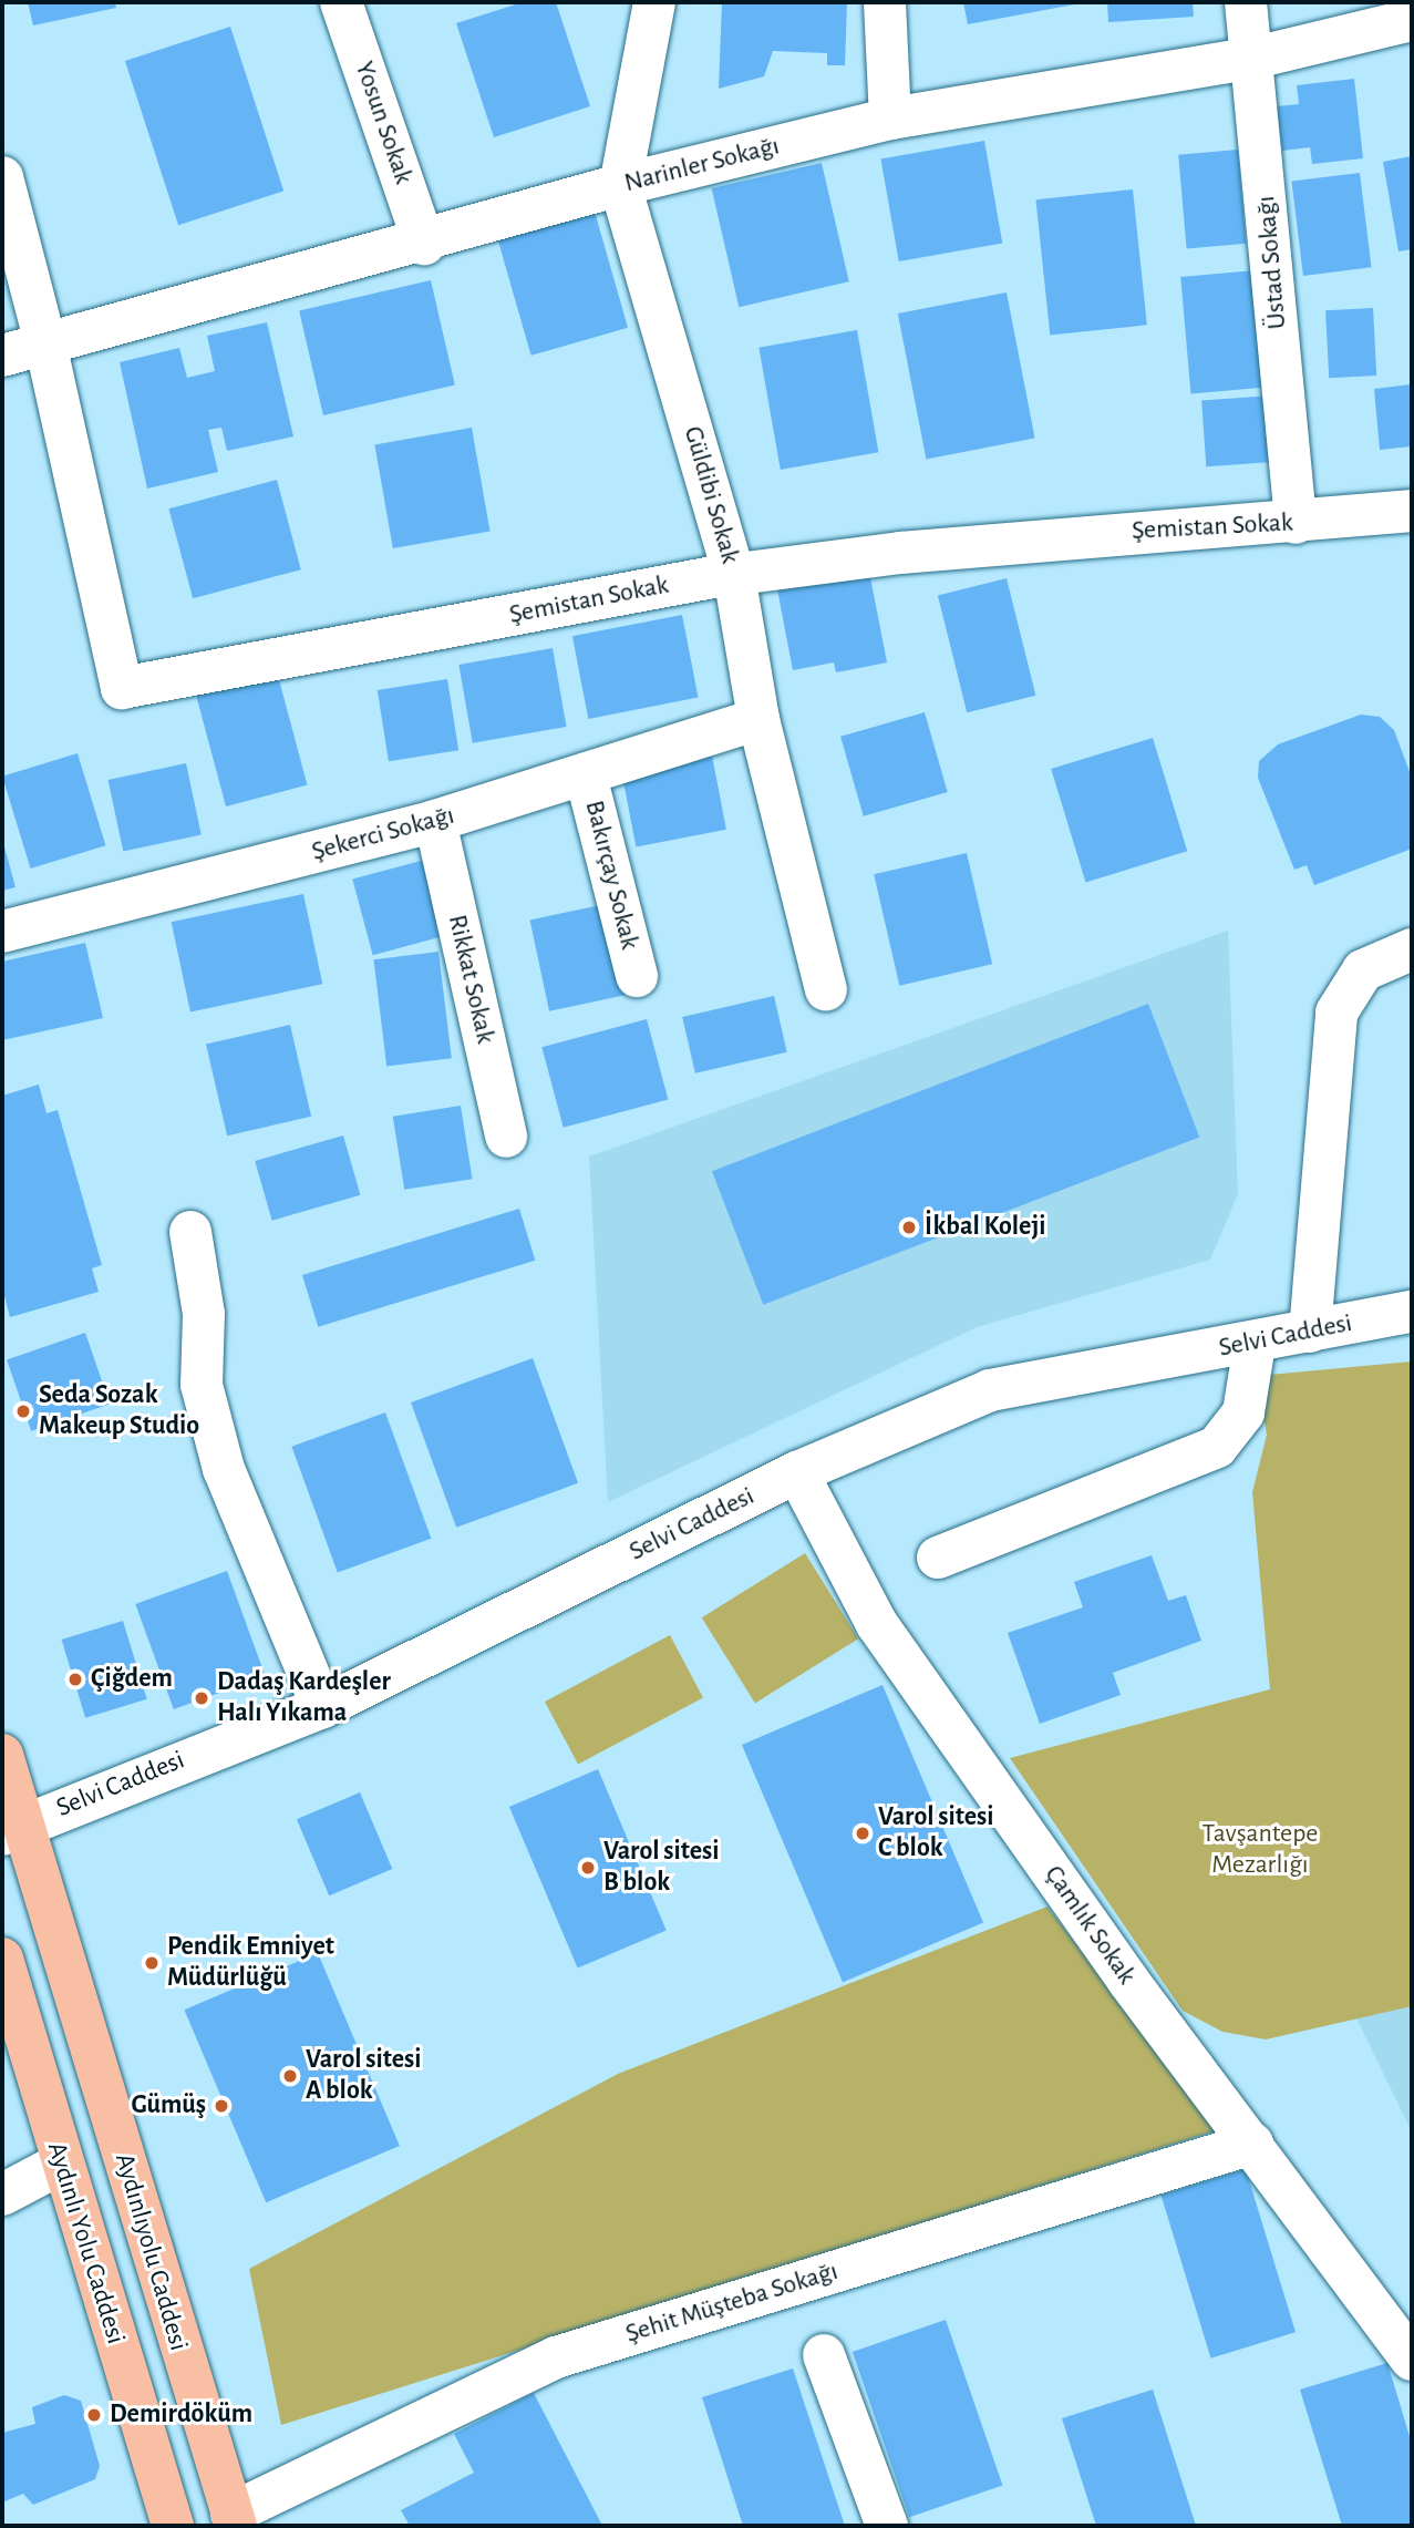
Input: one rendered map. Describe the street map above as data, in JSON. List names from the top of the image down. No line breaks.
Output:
{"streets":{"main road":["Aydınlı Yolu Caddesi","Aydınlıyolu Caddesi"],"street":["Yosun Sokak","Narinler Sokağı","Üstad Sokağı","Güldibi Sokak","Şemistan Sokak","Şekerci Sokağı","Bakırçay Sokak","Rikkat Sokak","Selvi Caddesi","Çamlık Sokak","Şehit Müşteba Sokağı"]},"crossings":[["Yosun Sokak","Narinler Sokağı"],["Narinler Sokağı","Üstad Sokağı"],["Narinler Sokağı","Güldibi Sokak"],["Narinler Sokağı","Şemistan Sokak"],["Üstad Sokağı","Şemistan Sokak"],["Güldibi Sokak","Şemistan Sokak"],["Güldibi Sokak","Şekerci Sokağı"],["Şekerci Sokağı","Bakırçay Sokak"],["Şekerci Sokağı","Rikkat Sokak"],["Selvi Caddesi","Çamlık Sokak"],["Selvi Caddesi","Aydınlıyolu Caddesi"],["Çamlık Sokak","Şehit Müşteba Sokağı"],["Aydınlıyolu Caddesi","Şehit Müşteba Sokağı"]],"parks":["Tavşantepe Mezarlığı"],"places":["İkbal Koleji","Seda Sozak Makeup Studio","Çiğdem","Dadaş Kardeşler Halı Yıkama","Varol sitesi C blok","Varol sitesi B blok","Pendik Emniyet Müdürlüğü","Varol sitesi A blok","Gümüş","Demirdöküm"]}
